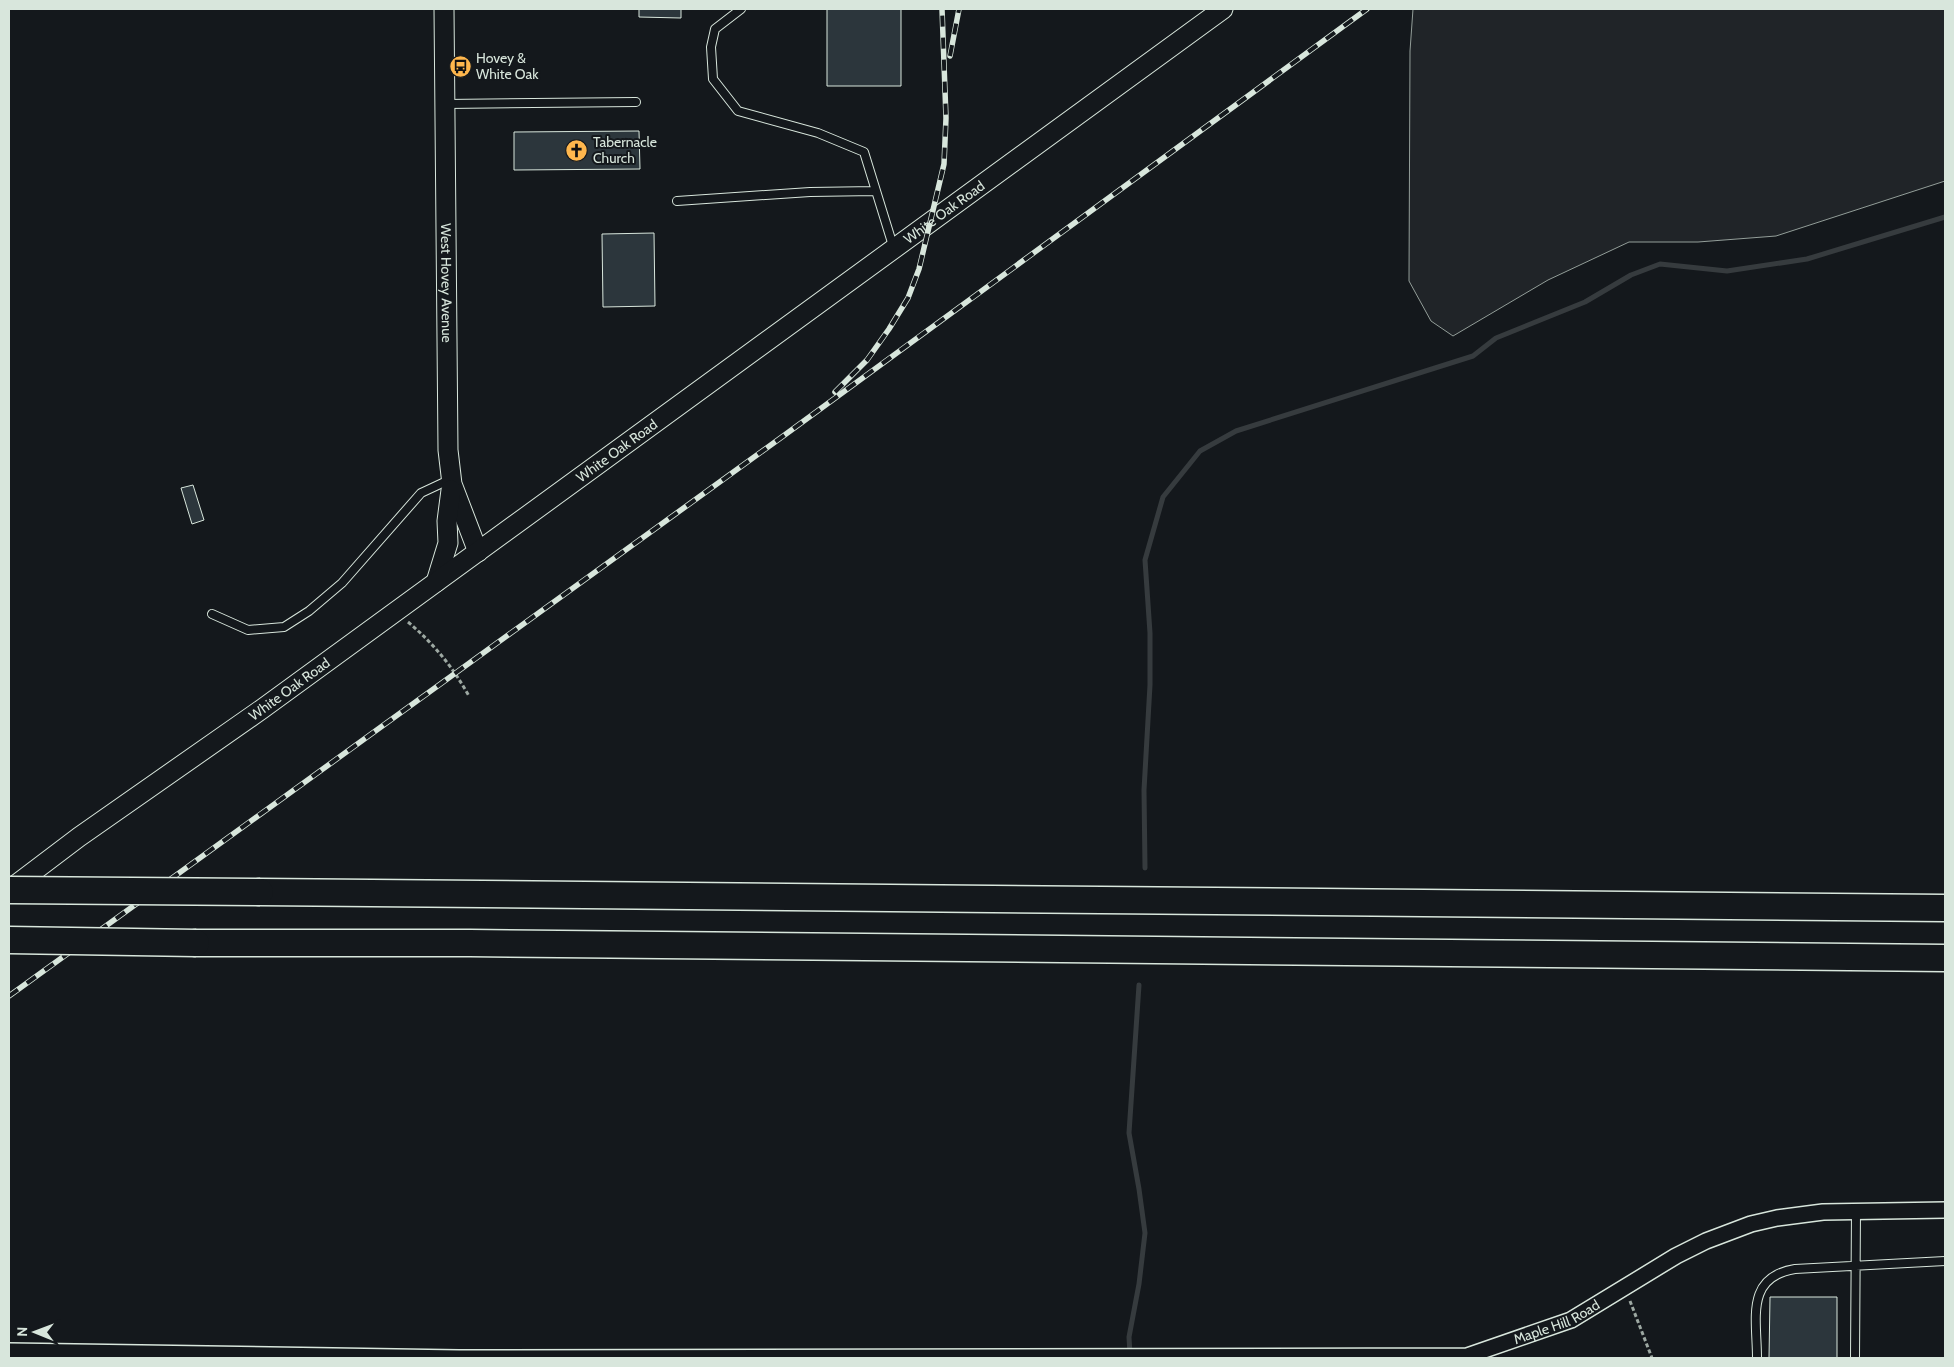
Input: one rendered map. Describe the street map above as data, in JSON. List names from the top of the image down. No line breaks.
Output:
{"streets":{"street":["White Oak Road","West Hovey Avenue","Maple Hill Road"]},"crossings":[["White Oak Road","West Hovey Avenue"]],"places":{"bus stop":["Hovey & White Oak"],"church":["Tabernacle Church"]},"north":"left"}
